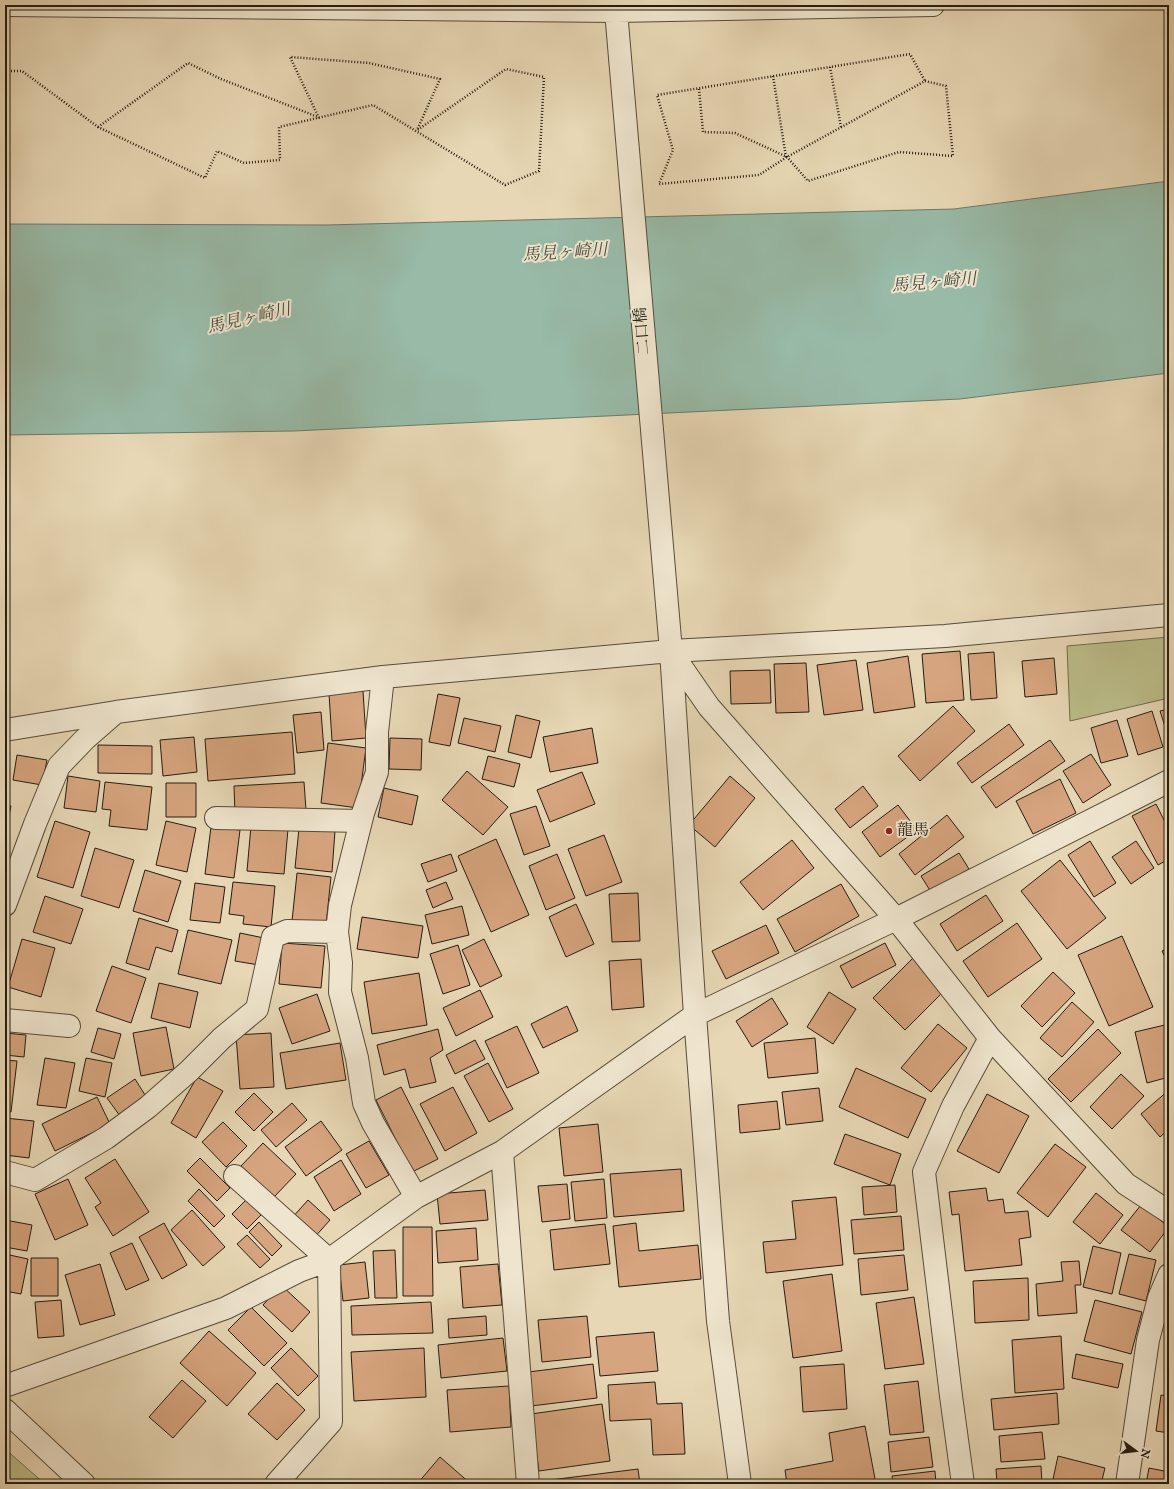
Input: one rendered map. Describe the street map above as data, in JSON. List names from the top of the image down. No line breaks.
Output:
{"streets":{"street":["二口橋"]},"water":["馬見ヶ崎川"],"places":["龍馬"],"north":"right"}
